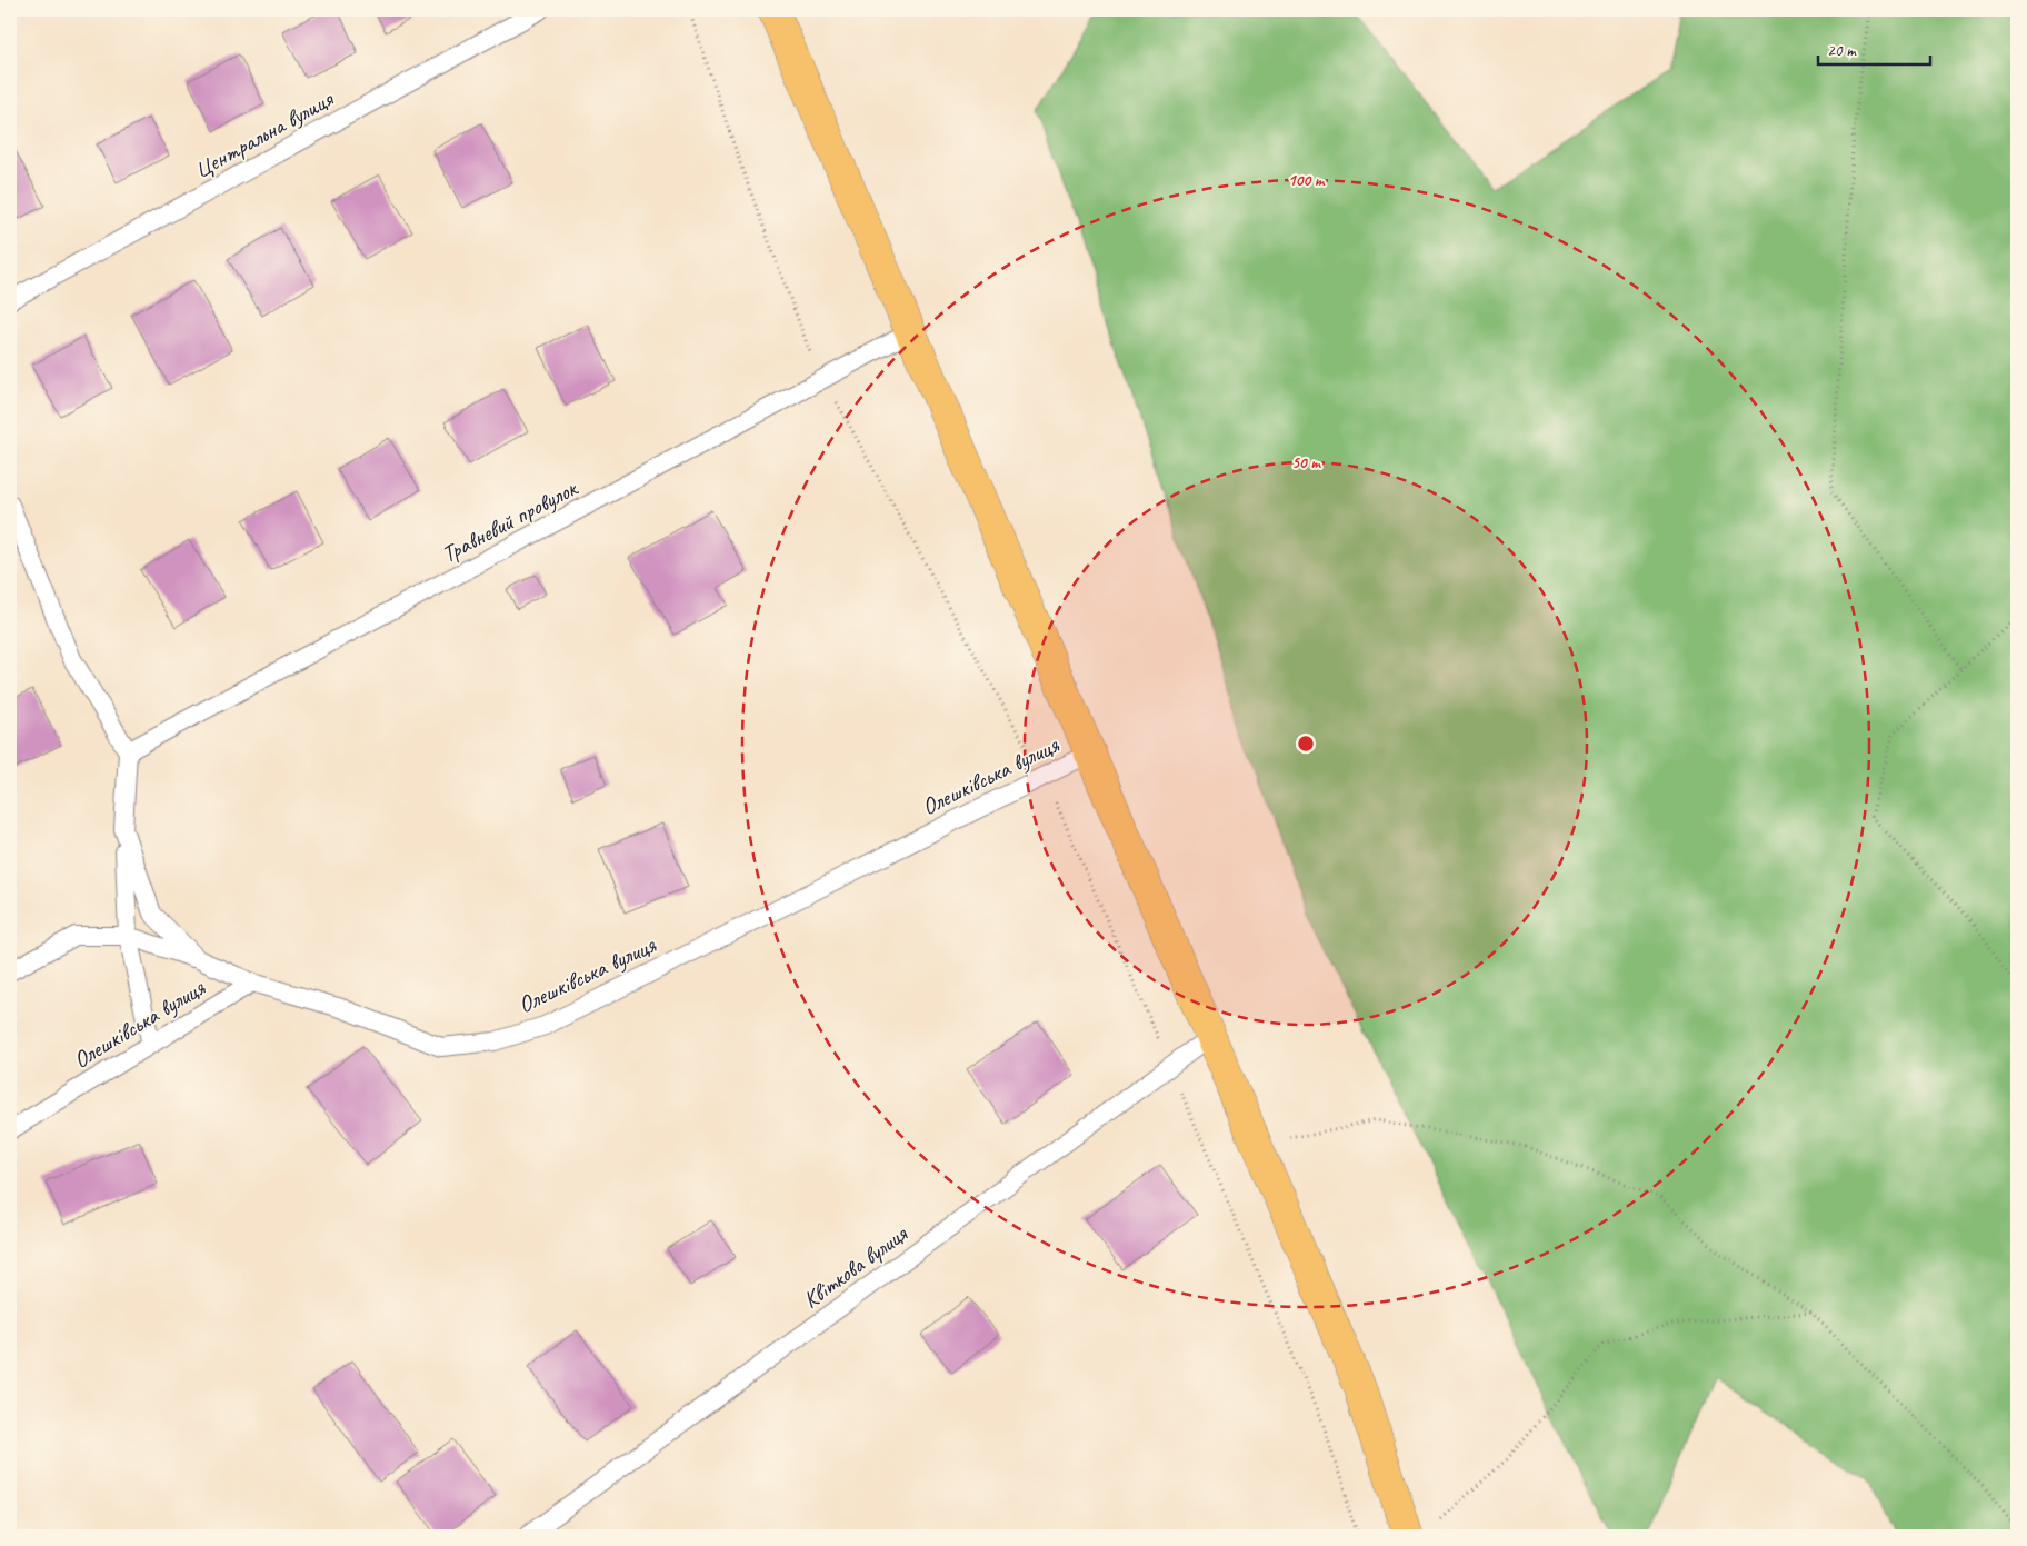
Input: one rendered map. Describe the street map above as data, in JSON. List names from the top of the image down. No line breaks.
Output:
{"streets":{"lane":["Центральна вулиця","Травневий провулок","Олешківська вулиця","Квіткова вулиця"]},"scale_bar":"20 m","rings":["100 m","50 m"]}
